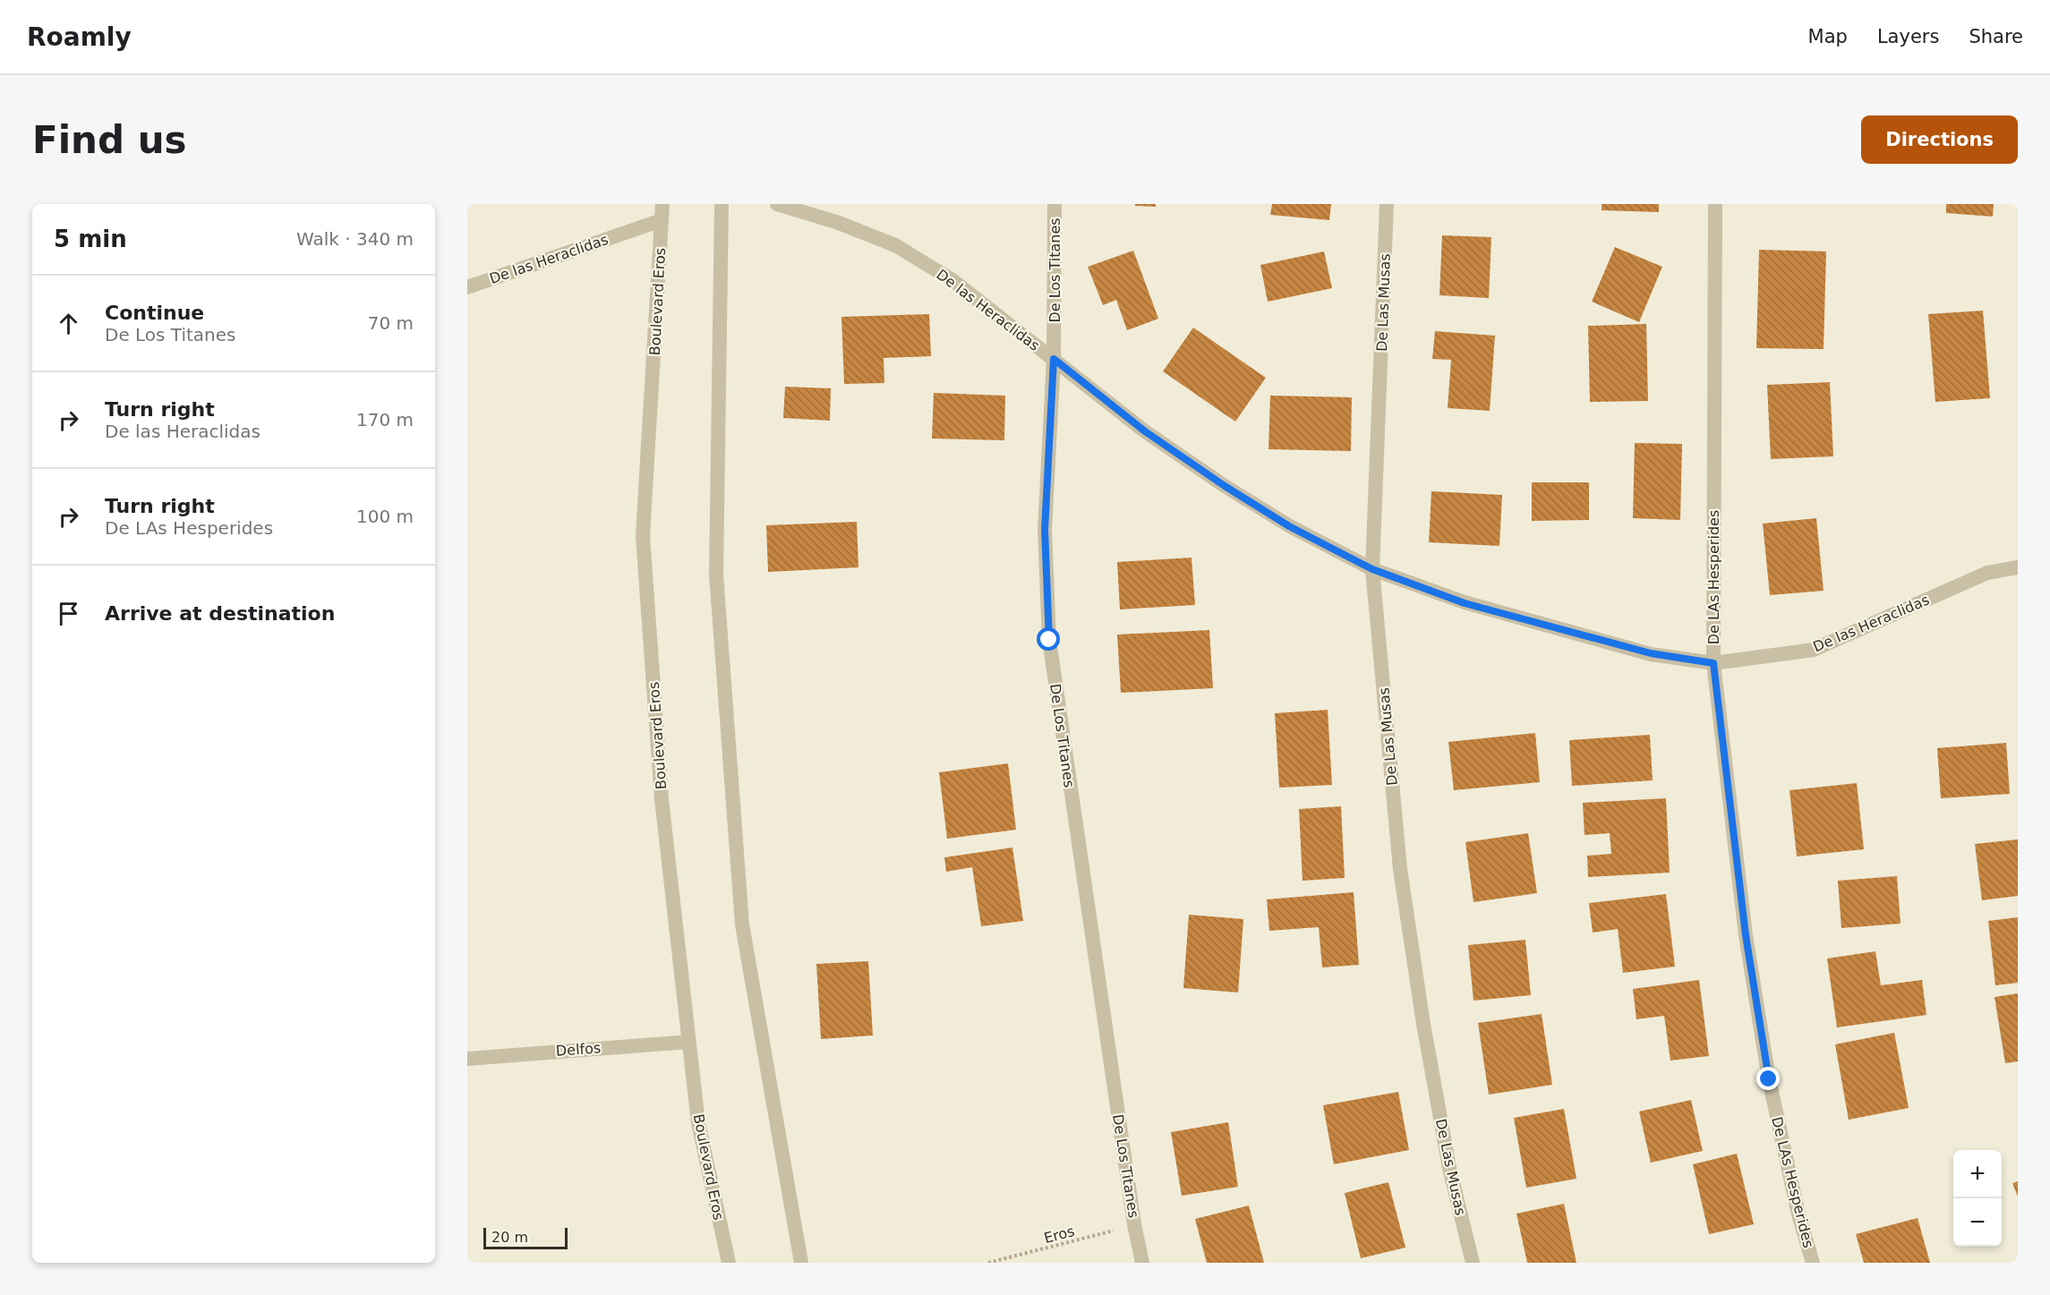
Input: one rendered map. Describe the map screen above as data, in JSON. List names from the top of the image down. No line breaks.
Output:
{"streets":{"street":["De las Heraclidas","De Los Titanes","Boulevard Eros","De Las Musas","De LAs Hesperides","Delfos"],"path":["Eros"]},"crossings":[["De las Heraclidas","De Los Titanes"],["De las Heraclidas","Boulevard Eros"],["De las Heraclidas","De Las Musas"],["De las Heraclidas","De LAs Hesperides"],["De Los Titanes","Eros"],["Boulevard Eros","Delfos"]],"scale_bar":"20 m","page":{"header":"Roamly","nav":["Map","Layers","Share"],"buttons":"Directions","title":"Find us","heading":["5 min","Walk · 340 m"],"list":[["Continue","De Los Titanes","70 m"],["Turn right","De las Heraclidas","170 m"],["Turn right","De LAs Hesperides","100 m"],"Arrive at destination"],"map_buttons":["+","−"],"scale":"20 m"}}
